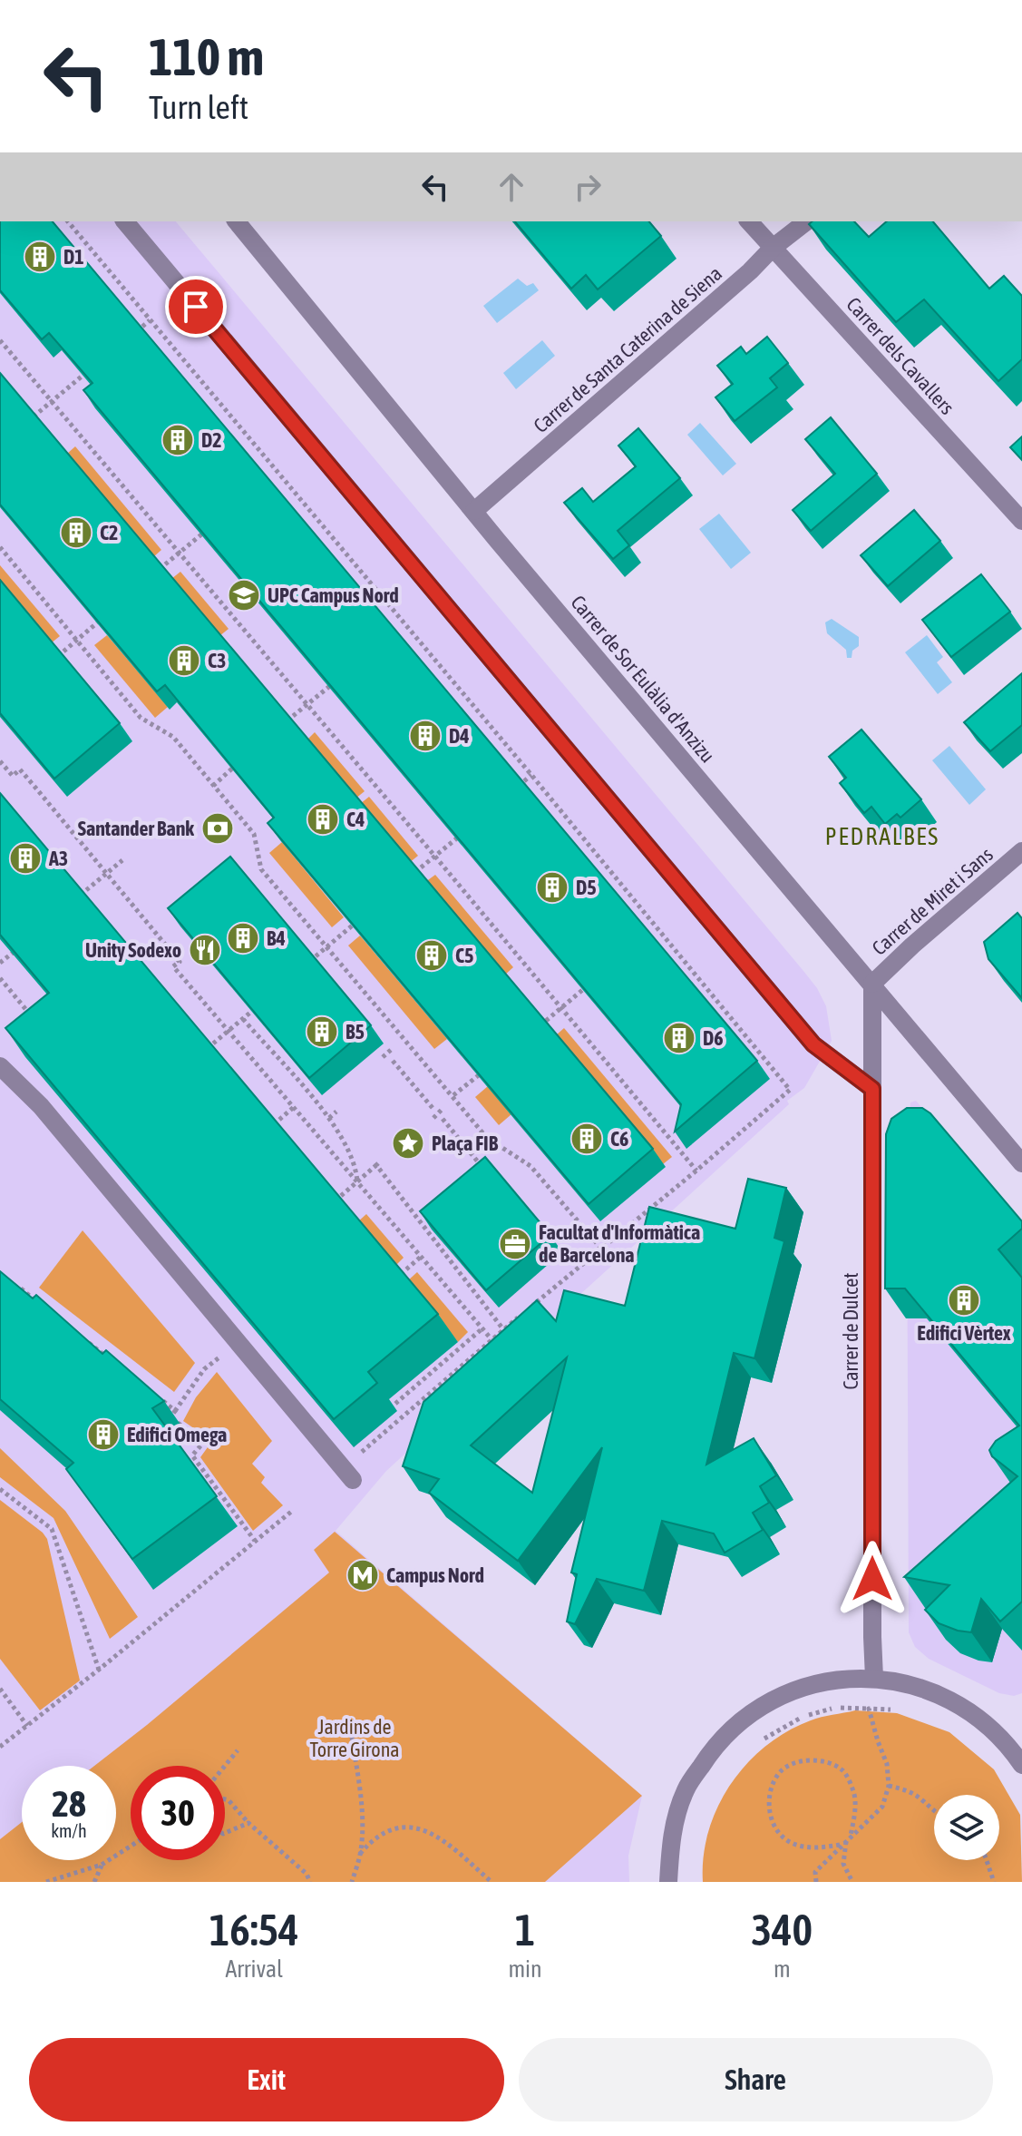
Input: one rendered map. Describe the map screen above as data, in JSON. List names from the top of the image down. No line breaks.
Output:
{"streets":{"street":["Carrer de Santa Caterina de Siena","Carrer dels Cavallers","Carrer de Sor Eulàlia d'Anzizu","Carrer de Miret i Sans","Carrer de Dulcet"]},"crossings":[["Carrer de Santa Caterina de Siena","Carrer dels Cavallers"],["Carrer de Santa Caterina de Siena","Carrer de Sor Eulàlia d'Anzizu"],["Carrer de Sor Eulàlia d'Anzizu","Carrer de Miret i Sans"],["Carrer de Sor Eulàlia d'Anzizu","Carrer de Dulcet"],["Carrer de Miret i Sans","Carrer de Dulcet"]],"districts":["PEDRALBES"],"parks":["Jardins de Torre Girona"],"places":{"building":["D1","D2","C2","C3","D4","C4","A3","D5","B4","C5","B5","D6","C6","Edifici Vèrtex","Edifici Omega"],"school or university":["UPC Campus Nord"],"bank":["Santander Bank"],"restaurant":["Unity Sodexo"],"place":["Plaça FIB"],"office":["Facultat d'Informàtica de Barcelona"],"metro station":["Campus Nord"]},"page":{"turn":["110 m","Turn left"],"speed":"28 km/h","limit":"30","eta":["16:54","Arrival","1","min","340","m"],"buttons":["Exit","Share"]}}
